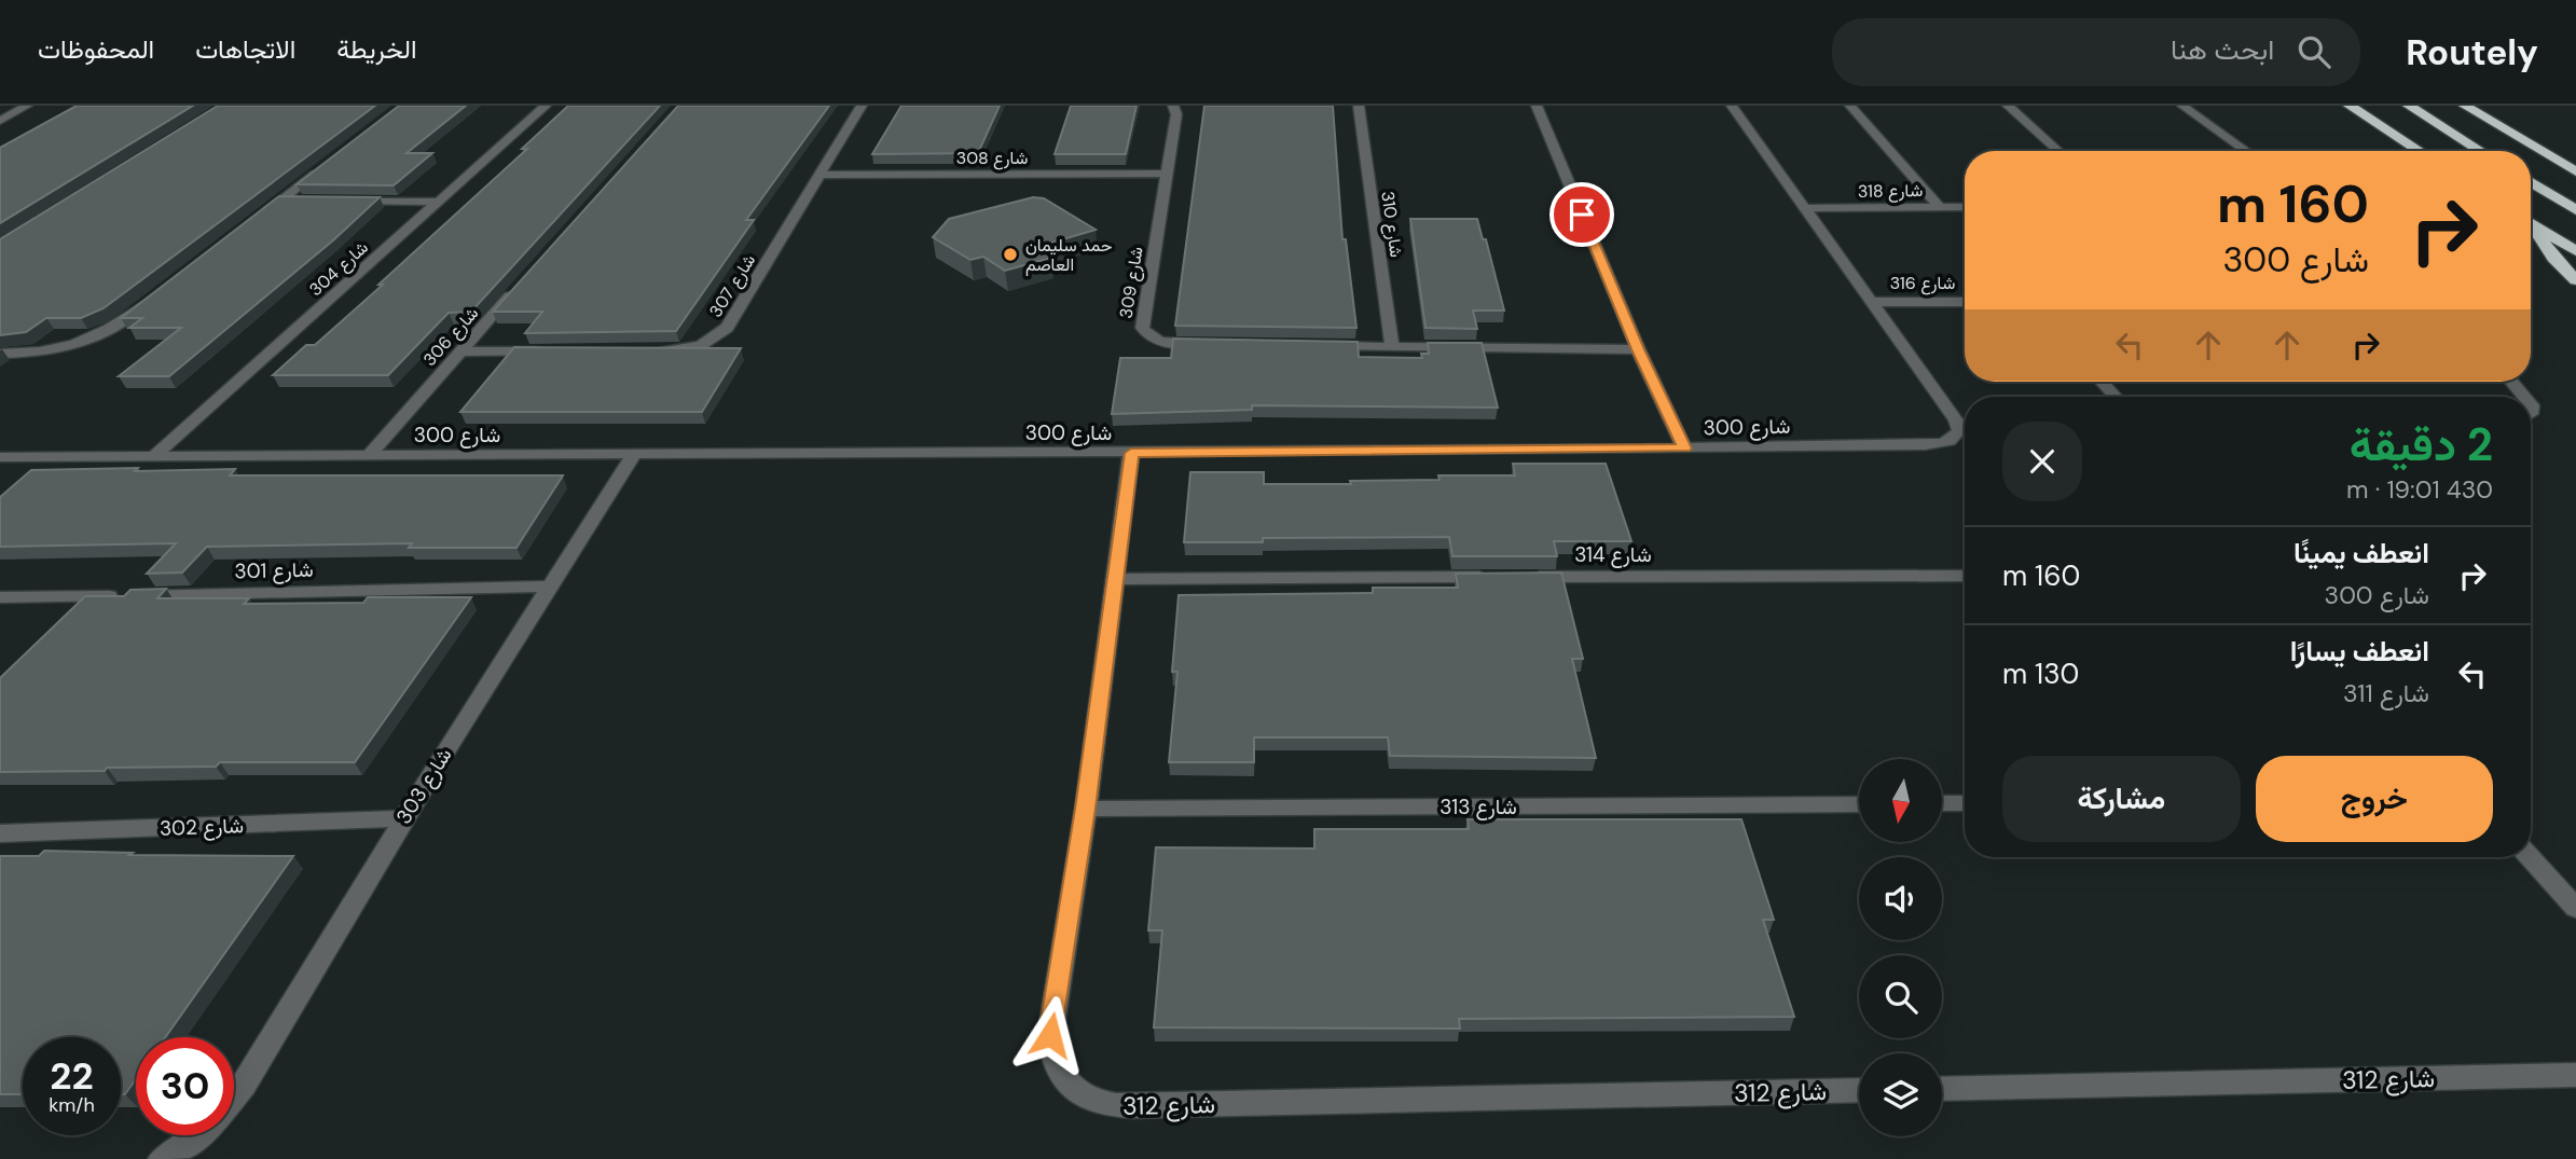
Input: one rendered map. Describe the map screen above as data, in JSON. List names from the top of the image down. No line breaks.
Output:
{"streets":{"street":["شارع 308","شارع 318","شارع 310","شارع 304","شارع 309","شارع 316","شارع 307","شارع 306","شارع 300","شارع 314","شارع 301","شارع 303","شارع 313","شارع 302","شارع 312"]},"crossings":[["شارع 308","شارع 309"],["شارع 308","شارع 307"],["شارع 318","شارع 300"],["شارع 304","شارع 300"],["شارع 316","شارع 300"],["شارع 306","شارع 300"],["شارع 300","شارع 303"],["شارع 300","شارع 312"],["شارع 301","شارع 303"],["شارع 303","شارع 302"],["شارع 313","شارع 312"]],"places":["حمد سليمان العاصم"],"north":"bottom","page":{"header":"Routely","search":"ابحث هنا","nav":["الخريطة","الاتجاهات","المحفوظات"],"turn":["160 m","شارع 300"],"heading":["2 دقيقة","430 m · 19:01"],"list":[{"name":"انعطف يمينًا","note":"شارع 300","value":"160 m"},{"name":"انعطف يسارًا","note":"شارع 311","value":"130 m"}],"buttons":["خروج","مشاركة"],"speed":"22 km/h","limit":"30"}}
